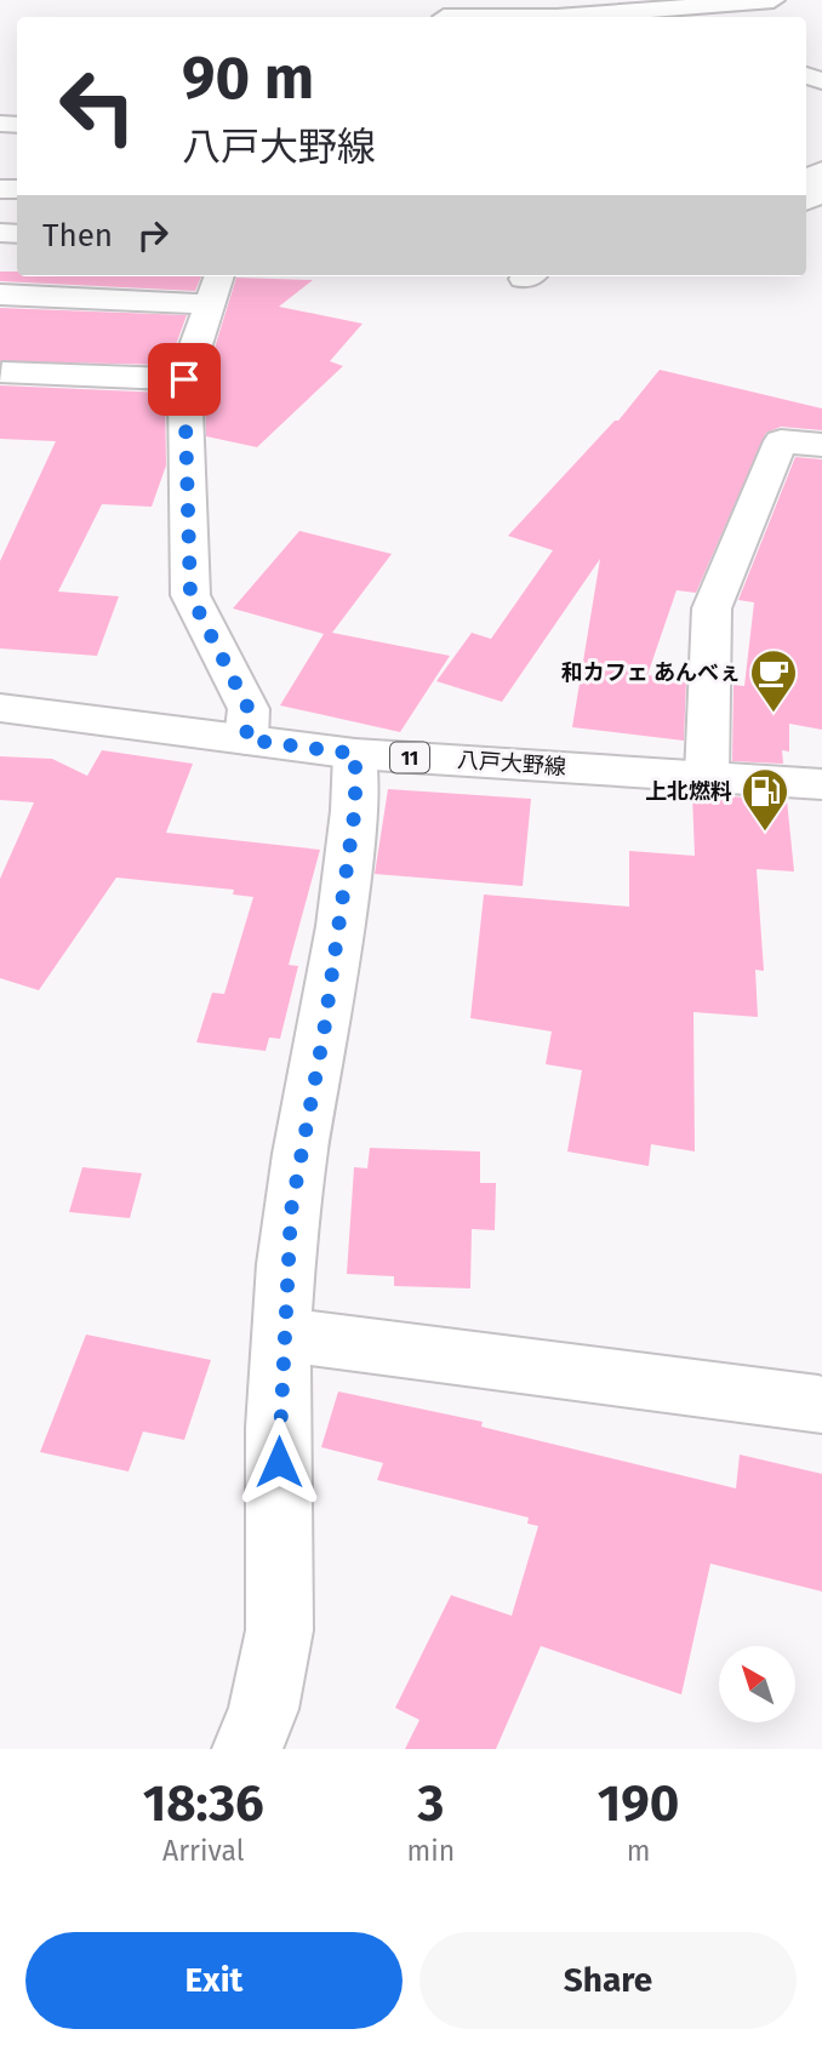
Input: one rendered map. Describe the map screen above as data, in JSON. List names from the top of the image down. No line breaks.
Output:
{"streets":{"street":["11","八戸大野線"]},"places":{"cafe":["和カフェ あんべぇ"],"fuel station":["上北燃料"]},"north":"top left","page":{"turn":["90 m","八戸大野線"],"then":"Then","eta":["18:36","Arrival","3","min","190","m"],"buttons":["Exit","Share"]}}
